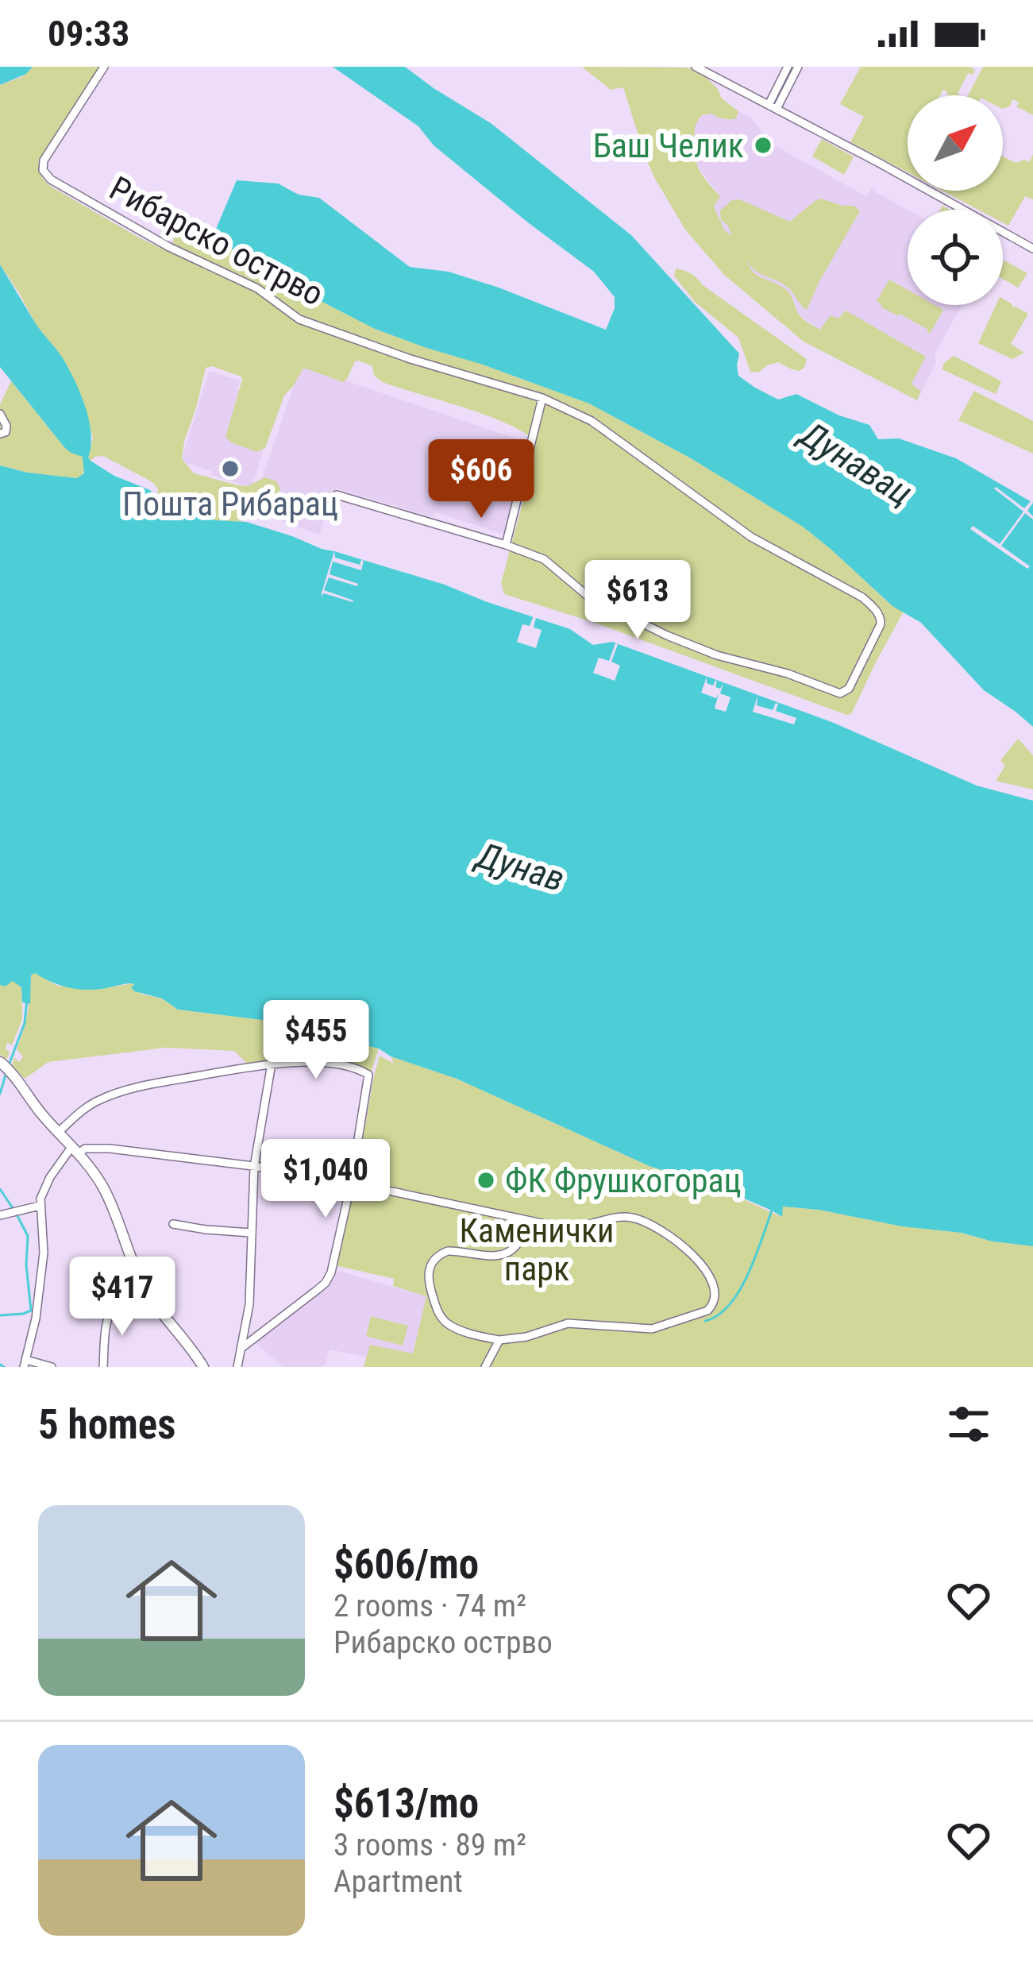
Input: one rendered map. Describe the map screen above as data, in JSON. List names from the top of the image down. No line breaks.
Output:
{"streets":{"street":["Рибарско острво"]},"water":["Дунавац","Дунав"],"parks":["Каменички парк"],"places":["Баш Челик","Пошта Рибарац","ФК Фрушкогорац"],"north":"top right","page":{"status":"09:33","price":["$606","$613","$455","$1,040","$417"],"heading":"5 homes","list":[{"name":"$606/mo","note":"2 rooms · 74 m² · Рибарско острво"},{"name":"$613/mo","note":"3 rooms · 89 m² · Apartment"}]}}
